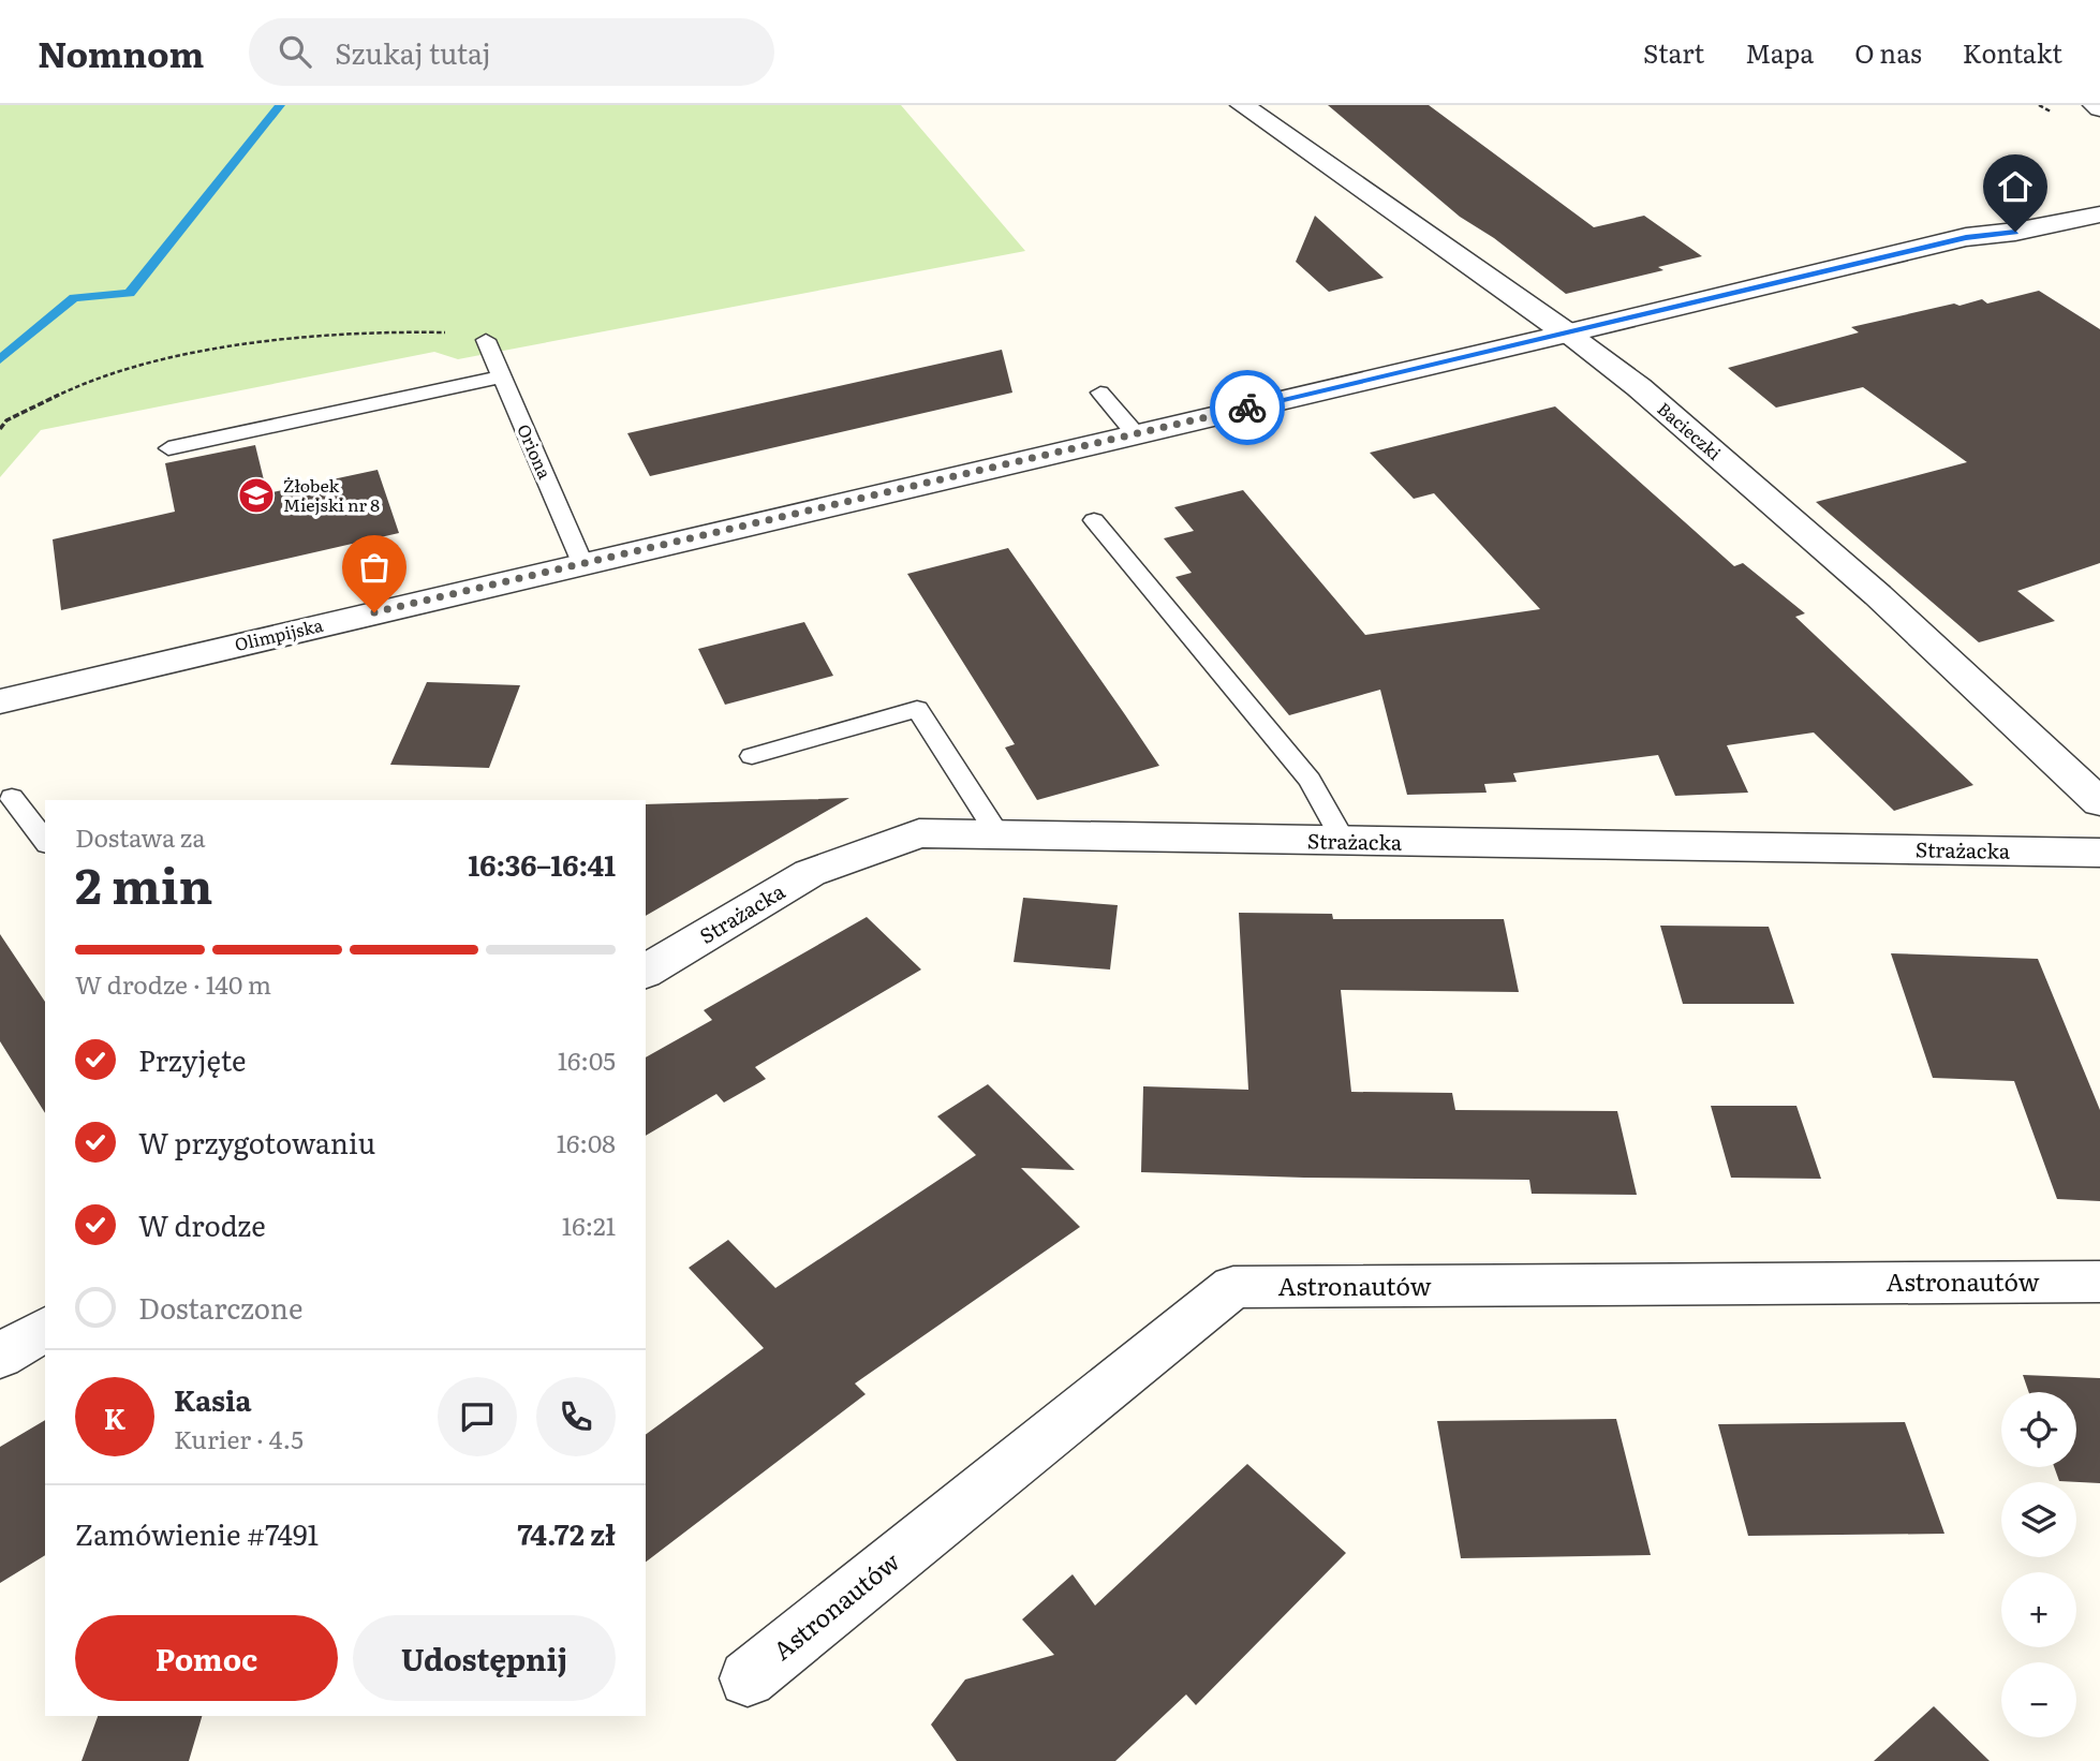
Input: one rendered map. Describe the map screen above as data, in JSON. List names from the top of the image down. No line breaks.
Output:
{"streets":{"street":["Bacieczki","Olimpijska","Strażacka","Astronautów"],"lane":["Oriona"]},"crossings":[["Bacieczki","Olimpijska"],["Oriona","Olimpijska"]],"places":{"school or university":["Żłobek Miejski nr 8"]},"page":{"header":"Nomnom","search":"Szukaj tutaj","nav":["Start","Mapa","O nas","Kontakt"],"heading":["2 min","Dostawa za","16:36–16:41"],"panel":["Kasia","Kurier · 4.5","Zamówienie #7491","74.72 zł"],"bar":"W drodze · 140 m","list":[["Przyjęte","16:05"],["W przygotowaniu","16:08"],["W drodze","16:21"],"Dostarczone"],"round":"K","map_buttons":["+","−"],"buttons":["Pomoc","Udostępnij"]}}
